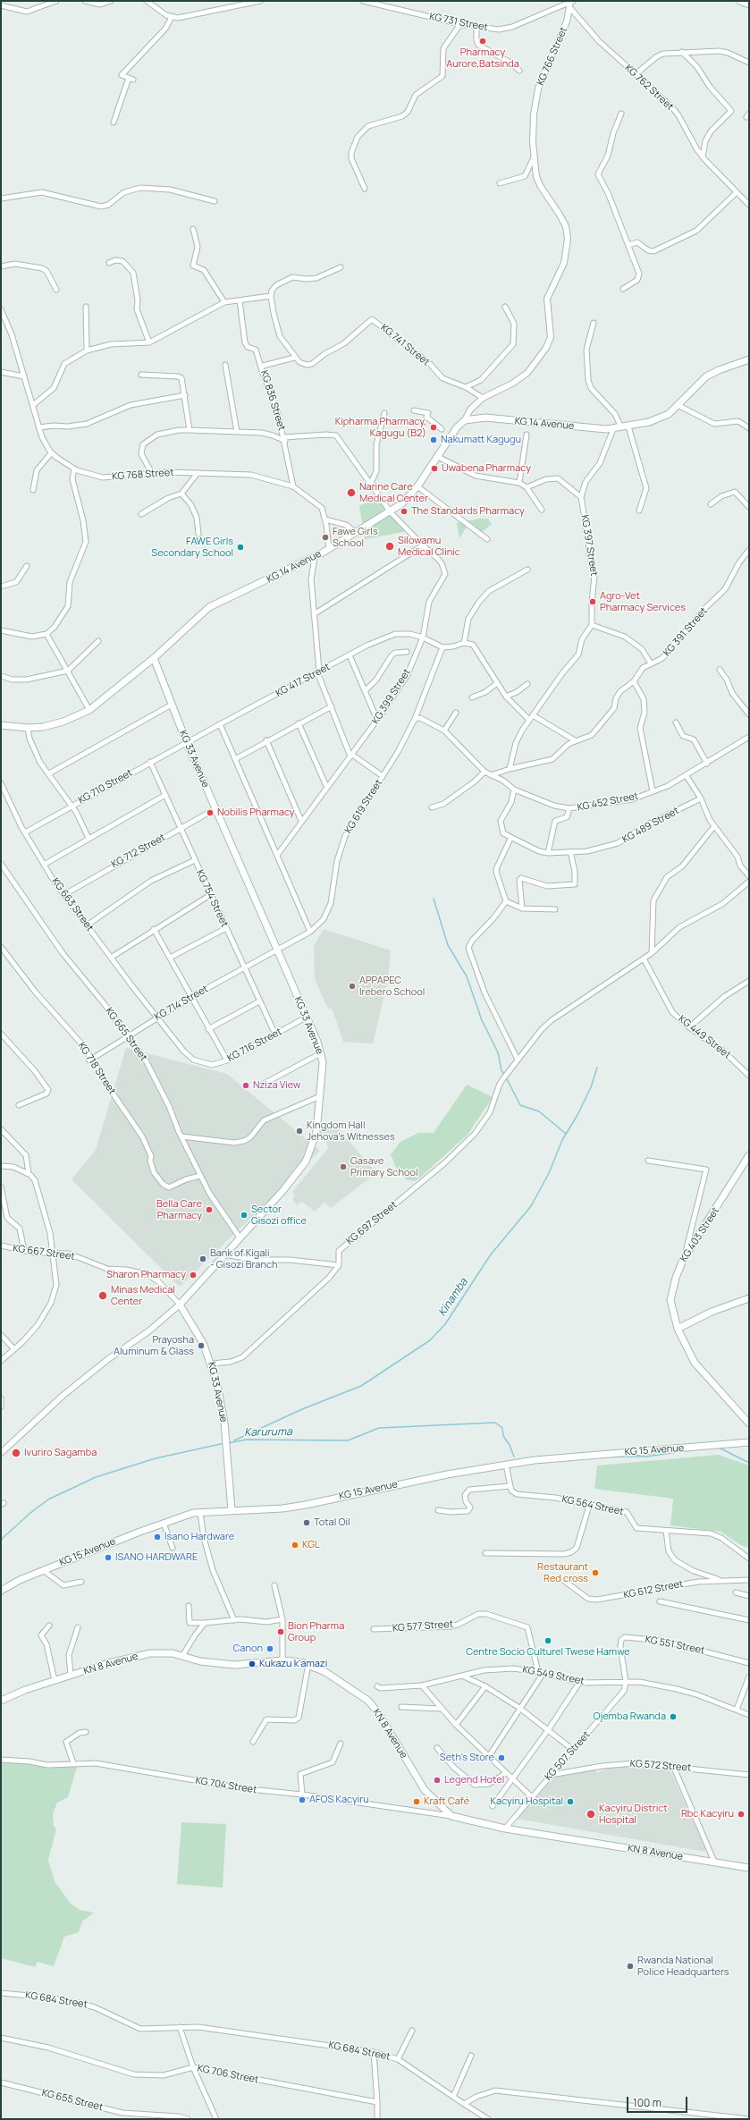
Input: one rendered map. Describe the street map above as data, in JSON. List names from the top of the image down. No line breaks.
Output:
{"streets":{"main road":["KG 14 Avenue","KG 33 Avenue","KG 403 Street","KG 15 Avenue","KN 8 Avenue"],"street":["KG 731 Street","KG 766 Street","KG 762 Street","KG 741 Street","KG 836 Street","KG 768 Street","KG 397 Street","KG 391 Street","KG 417 Street","KG 399 Street","KG 710 Street","KG 452 Street","KG 619 Street","KG 489 Street","KG 712 Street","KG 754 Street","KG 663 Street","KG 714 Street","KG 665 Street","KG 449 Street","KG 716 Street","KG 718 Street","KG 697 Street","KG 667 Street","KG 564 Street","KG 612 Street","KG 577 Street","KG 551 Street","KG 549 Street","KG 507 Street","KG 572 Street","KG 704 Street","KG 684 Street","KG 706 Street","KG 655 Street"]},"crossings":[["KG 731 Street","KG 766 Street"],["KG 731 Street","KG 762 Street"],["KG 766 Street","KG 762 Street"],["KG 766 Street","KG 741 Street"],["KG 766 Street","KG 14 Avenue"],["KG 741 Street","KG 836 Street"],["KG 836 Street","KG 768 Street"],["KG 836 Street","KG 399 Street"],["KG 14 Avenue","KG 768 Street"],["KG 14 Avenue","KG 399 Street"],["KG 14 Avenue","KG 33 Avenue"],["KG 391 Street","KG 452 Street"],["KG 417 Street","KG 399 Street"],["KG 417 Street","KG 33 Avenue"],["KG 417 Street","KG 710 Street"],["KG 417 Street","KG 619 Street"],["KG 33 Avenue","KG 710 Street"],["KG 33 Avenue","KG 619 Street"],["KG 33 Avenue","KG 712 Street"],["KG 33 Avenue","KG 714 Street"],["KG 33 Avenue","KG 665 Street"],["KG 33 Avenue","KG 716 Street"],["KG 33 Avenue","KG 697 Street"],["KG 33 Avenue","KG 667 Street"],["KG 33 Avenue","KG 15 Avenue"],["KG 710 Street","KG 754 Street"],["KG 710 Street","KG 663 Street"],["KG 452 Street","KG 619 Street"],["KG 619 Street","KG 714 Street"],["KG 712 Street","KG 754 Street"],["KG 712 Street","KG 663 Street"],["KG 754 Street","KG 714 Street"],["KG 754 Street","KG 716 Street"],["KG 663 Street","KG 714 Street"],["KG 663 Street","KG 716 Street"],["KG 714 Street","KG 665 Street"],["KG 714 Street","KG 716 Street"],["KG 714 Street","KG 718 Street"],["KG 665 Street","KG 718 Street"],["KG 577 Street","KG 549 Street"],["KG 551 Street","KG 549 Street"],["KG 551 Street","KG 507 Street"],["KN 8 Avenue","KG 507 Street"],["KN 8 Avenue","KG 704 Street"],["KG 549 Street","KG 507 Street"],["KG 507 Street","KG 572 Street"]],"water":["Kinamba","Karuruma"],"places":["Pharmacy Aurore,Batsinda","Kipharma Pharmacy, Kagugu (B2)","Nakumatt Kagugu","Uwabena Pharmacy","Narine Care Medical Center","The Standards Pharmacy","Fawe Girls School","Silowamu Medical Clinic","FAWE Girls Secondary School","Agro-Vet Pharmacy Services","Nobilis Pharmacy","APPAPEC Irebero School","Nziza View","Kingdom Hall Jehova's Witnesses","Gasave Primary School","Bella Care Pharmacy","Sector Gisozi office","Bank of Kigali - Gisozi Branch","Sharon Pharmacy","Minas Medical Center","Prayosha Aluminum & Glass","Ivuriro Sagamba","Total Oil","Isano Hardware","KGL","ISANO HARDWARE","Restaurant Red cross","Bion Pharma Group","Centre Socio Culturel Twese Hamwe","Canon","Kukazu k'amazi","Ojemba Rwanda","Seth's Store","Legend Hotel","AFOS Kacyiru","Kraft Café","Kacyiru Hospital","Kacyiru District Hospital","Rbc Kacyiru","Rwanda National Police Headquarters"],"scale_bar":"100 m"}
